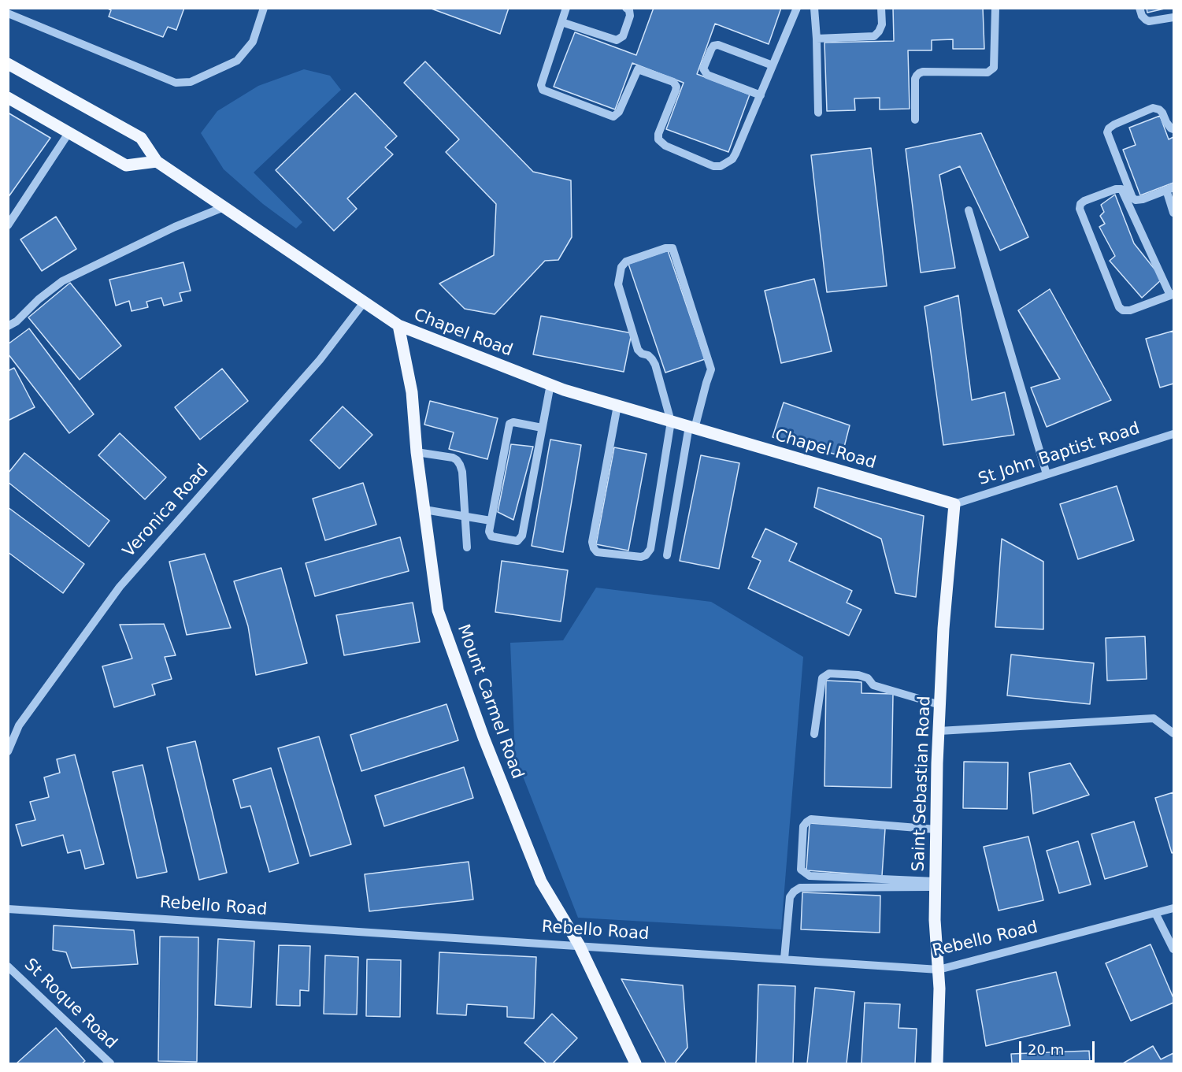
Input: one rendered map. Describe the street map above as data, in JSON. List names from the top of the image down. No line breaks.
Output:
{"streets":{"main road":["Chapel Road","Mount Carmel Road","Saint Sebastian Road"],"street":["St John Baptist Road","Veronica Road","Rebello Road","St Roque Road"]},"crossings":[["Chapel Road","St John Baptist Road"],["Chapel Road","Veronica Road"],["Chapel Road","Mount Carmel Road"],["Chapel Road","Saint Sebastian Road"],["St John Baptist Road","Saint Sebastian Road"],["Mount Carmel Road","Rebello Road"],["Saint Sebastian Road","Rebello Road"]],"scale_bar":"20 m"}
